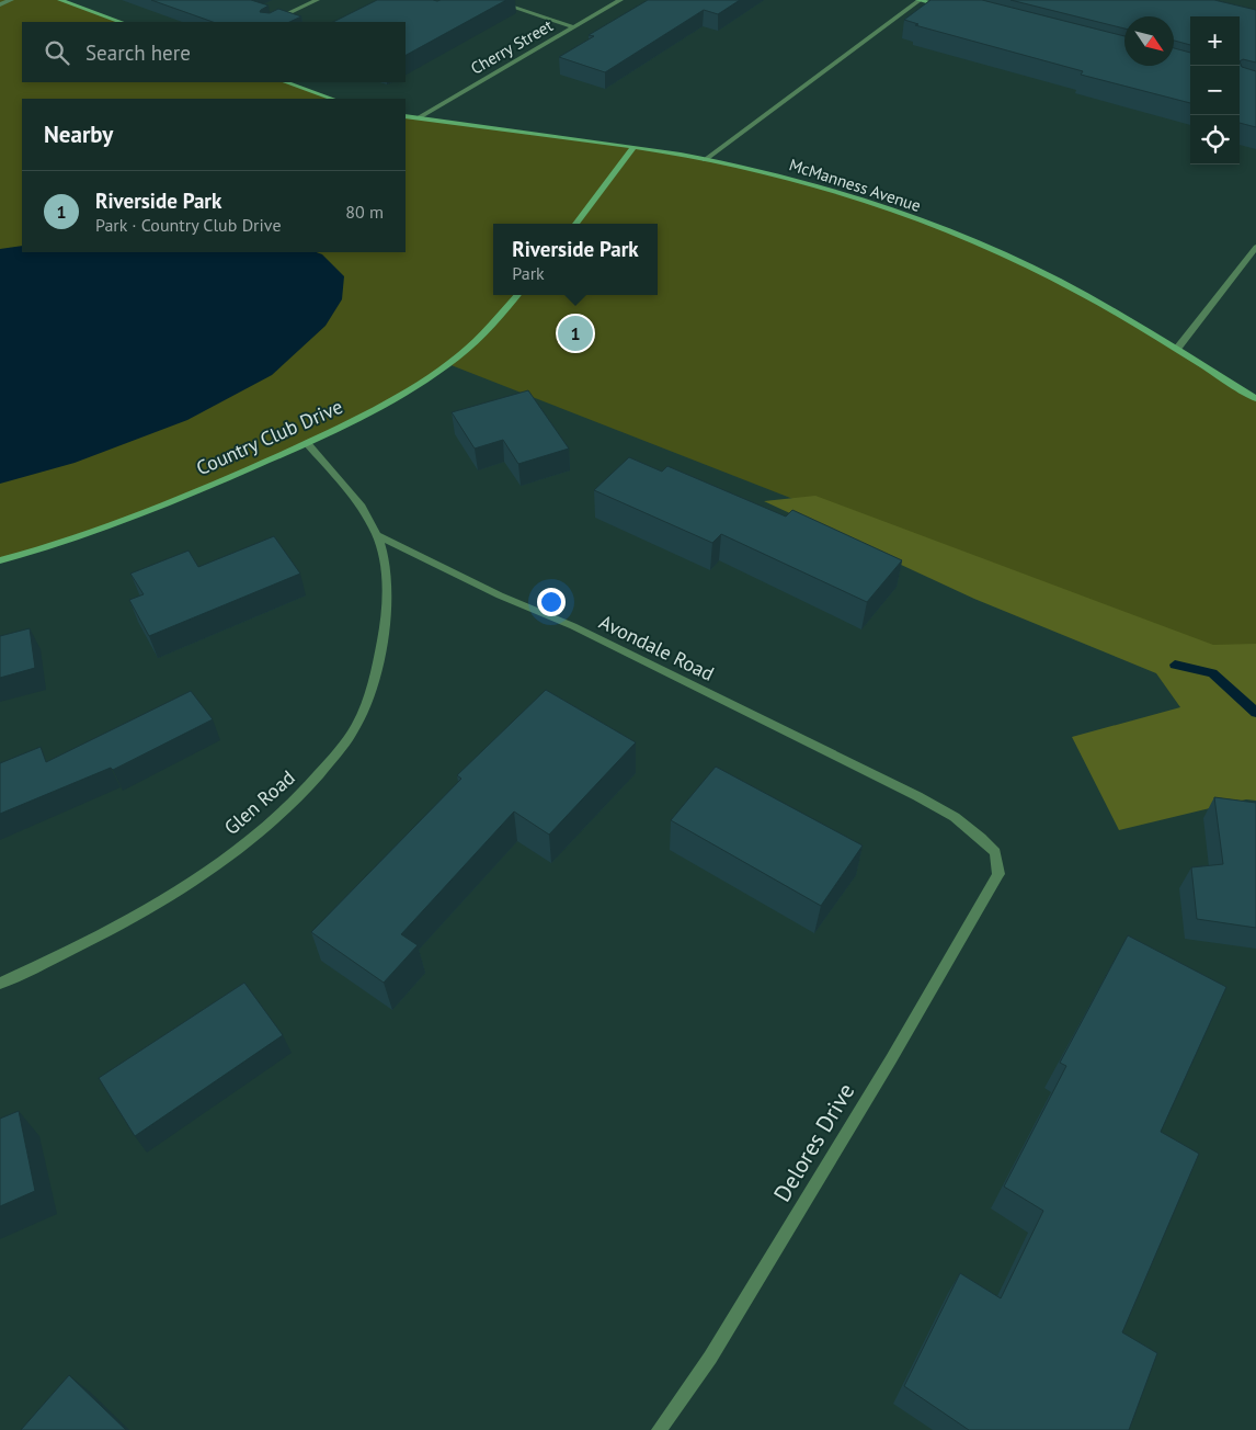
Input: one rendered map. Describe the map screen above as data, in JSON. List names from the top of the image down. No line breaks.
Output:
{"streets":{"main road":["McManness Avenue","Country Club Drive"],"street":["Cherry Street","Avondale Road","Glen Road","Delores Drive"]},"crossings":[["Cherry Street","McManness Avenue"],["Avondale Road","Glen Road"],["Avondale Road","Delores Drive"]],"north":"bottom right","page":{"map_buttons":["+","−"],"search":"Search here","heading":"Nearby","list":[{"mark":"1","name":"Riverside Park","note":"Park · Country Club Drive","value":"80 m"}],"popup":["Riverside Park","Park"],"pins":"1"}}
